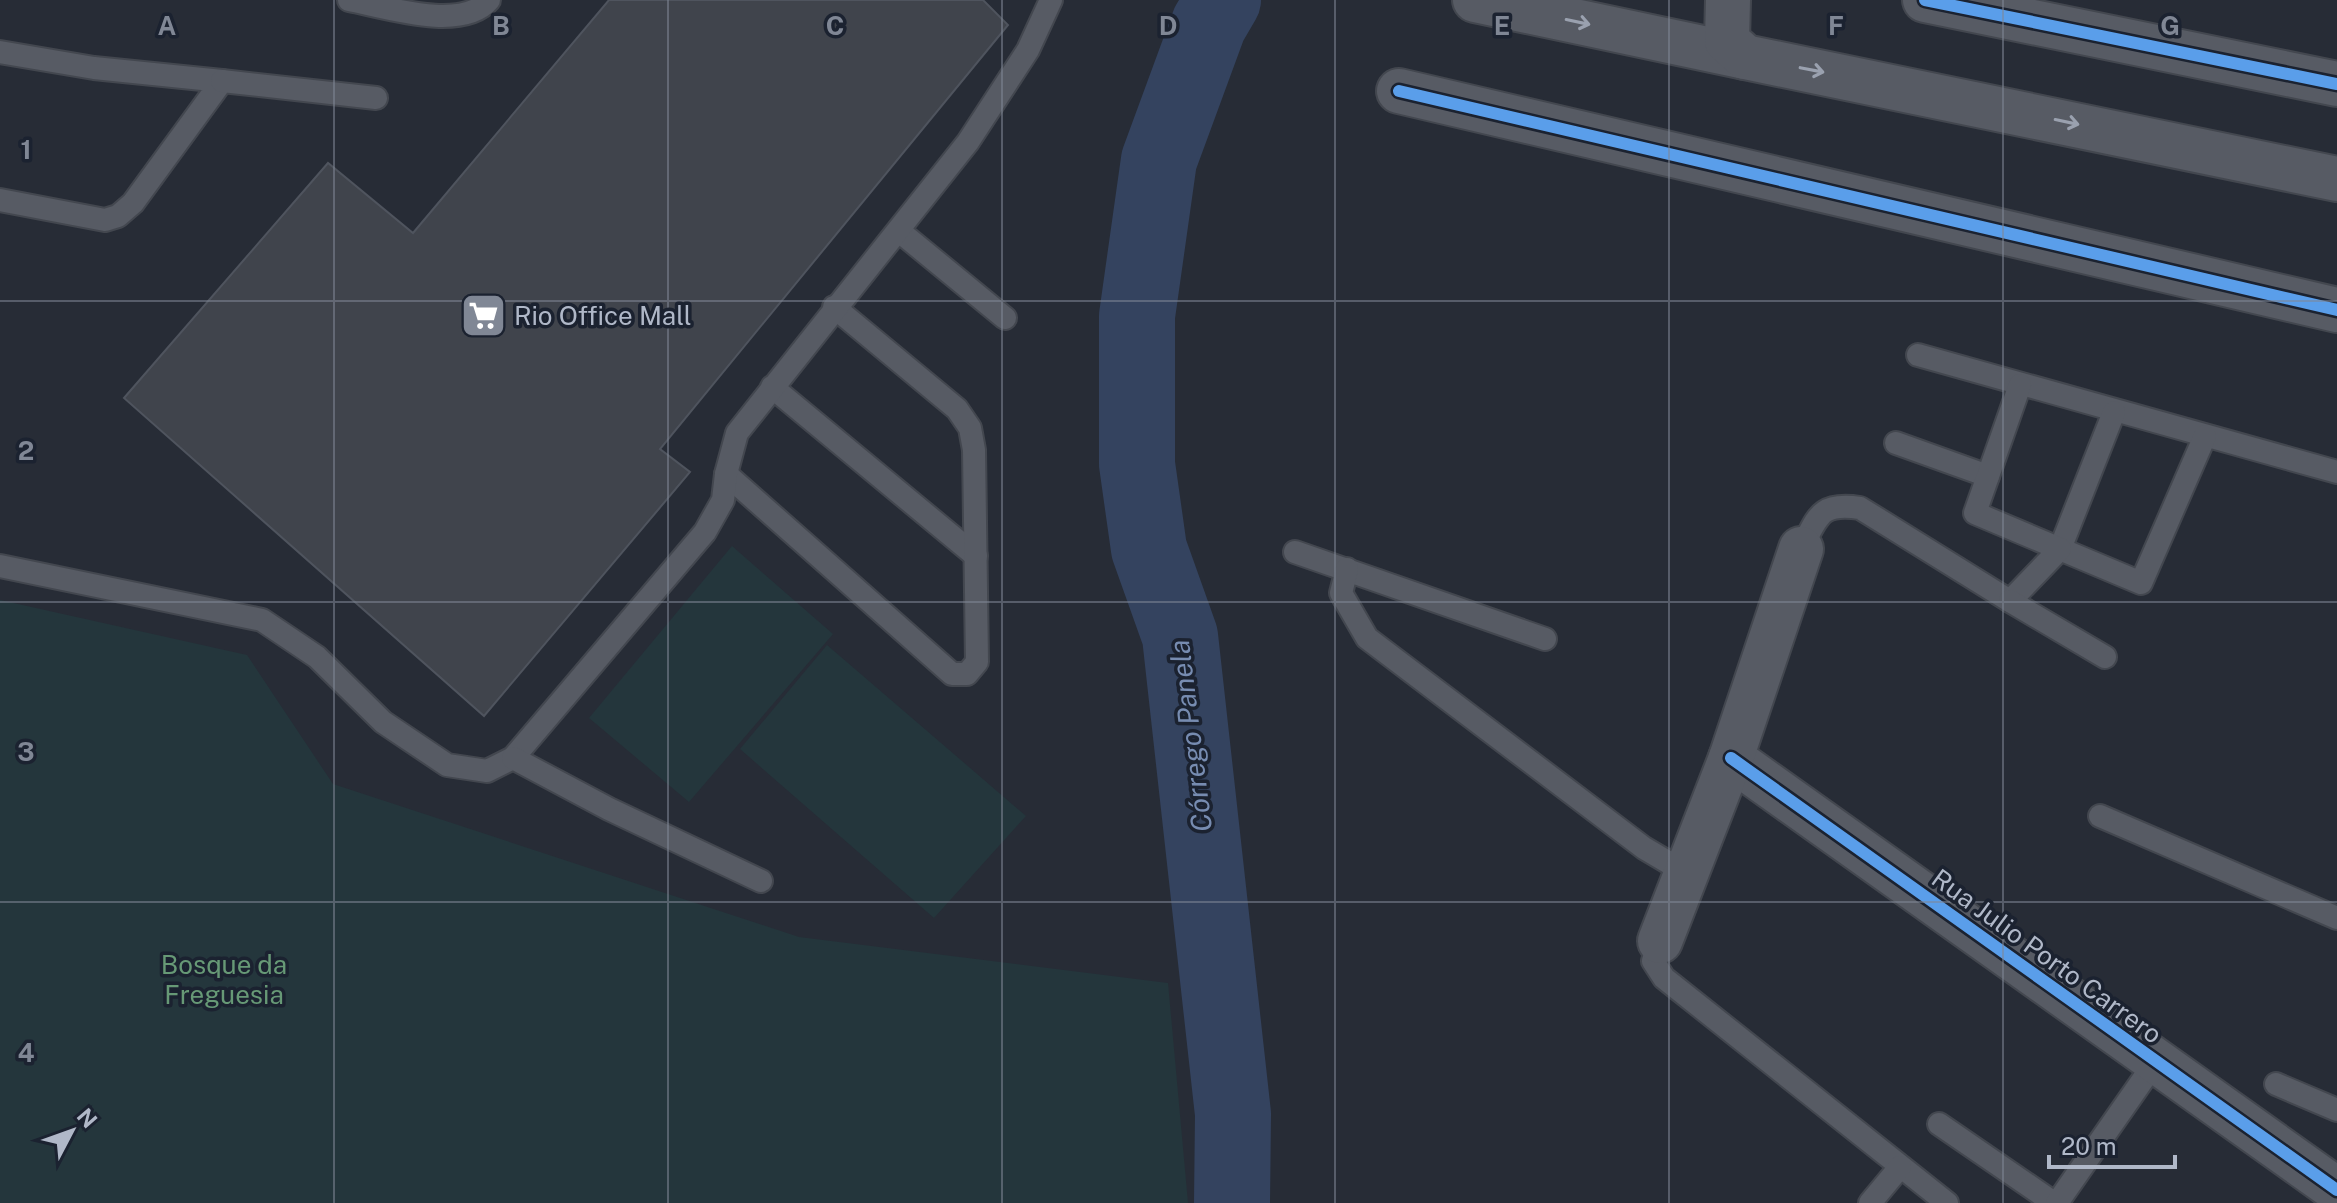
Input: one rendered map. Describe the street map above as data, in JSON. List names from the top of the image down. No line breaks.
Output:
{"streets":{"street":["Rua Julio Porto Carrero"]},"water":["Córrego Panela"],"parks":["Bosque da Freguesia"],"places":{"supermarket":["Rio Office Mall"]},"scale_bar":"20 m","north":"top right","grid":{"columns":["A","B","C","D","E","F","G"],"rows":["1","2","3","4"]}}
